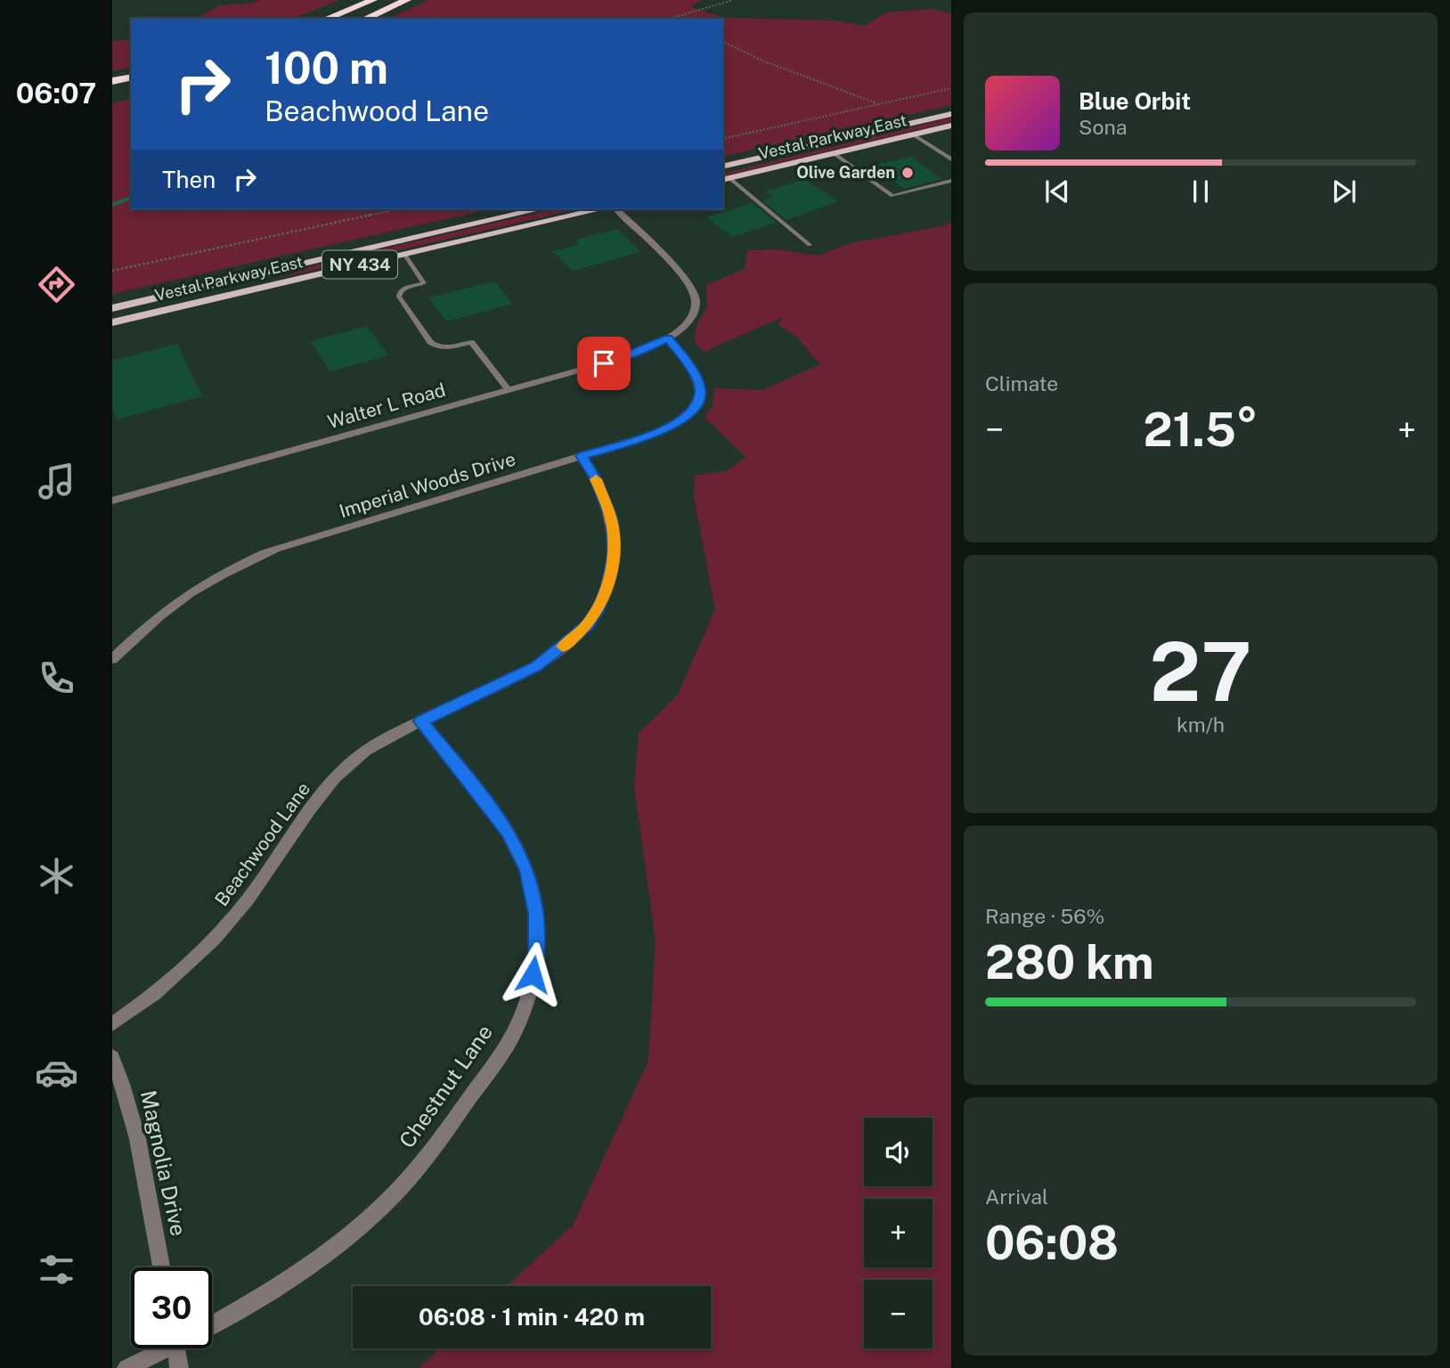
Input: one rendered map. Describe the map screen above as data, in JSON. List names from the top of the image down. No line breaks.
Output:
{"streets":{"main road":["Vestal Parkway East","NY 434"],"street":["Walter L Road","Imperial Woods Drive","Beachwood Lane","Chestnut Lane","Magnolia Drive"]},"crossings":[["Walter L Road","Imperial Woods Drive"],["Imperial Woods Drive","Beachwood Lane"],["Beachwood Lane","Chestnut Lane"]],"places":["Olive Garden"],"page":{"tabs":"06:07","turn":["100 m","Beachwood Lane"],"song":["Blue Orbit","Sona"],"then":"Then","tile":["Climate",["27","km/h"],["Range · 56%","280 km"],["Arrival","06:08"]],"heat":["−","21.5°","+"],"map_buttons":["+","−"],"limit":"30","trip":"06:08 · 1 min · 420 m"}}
